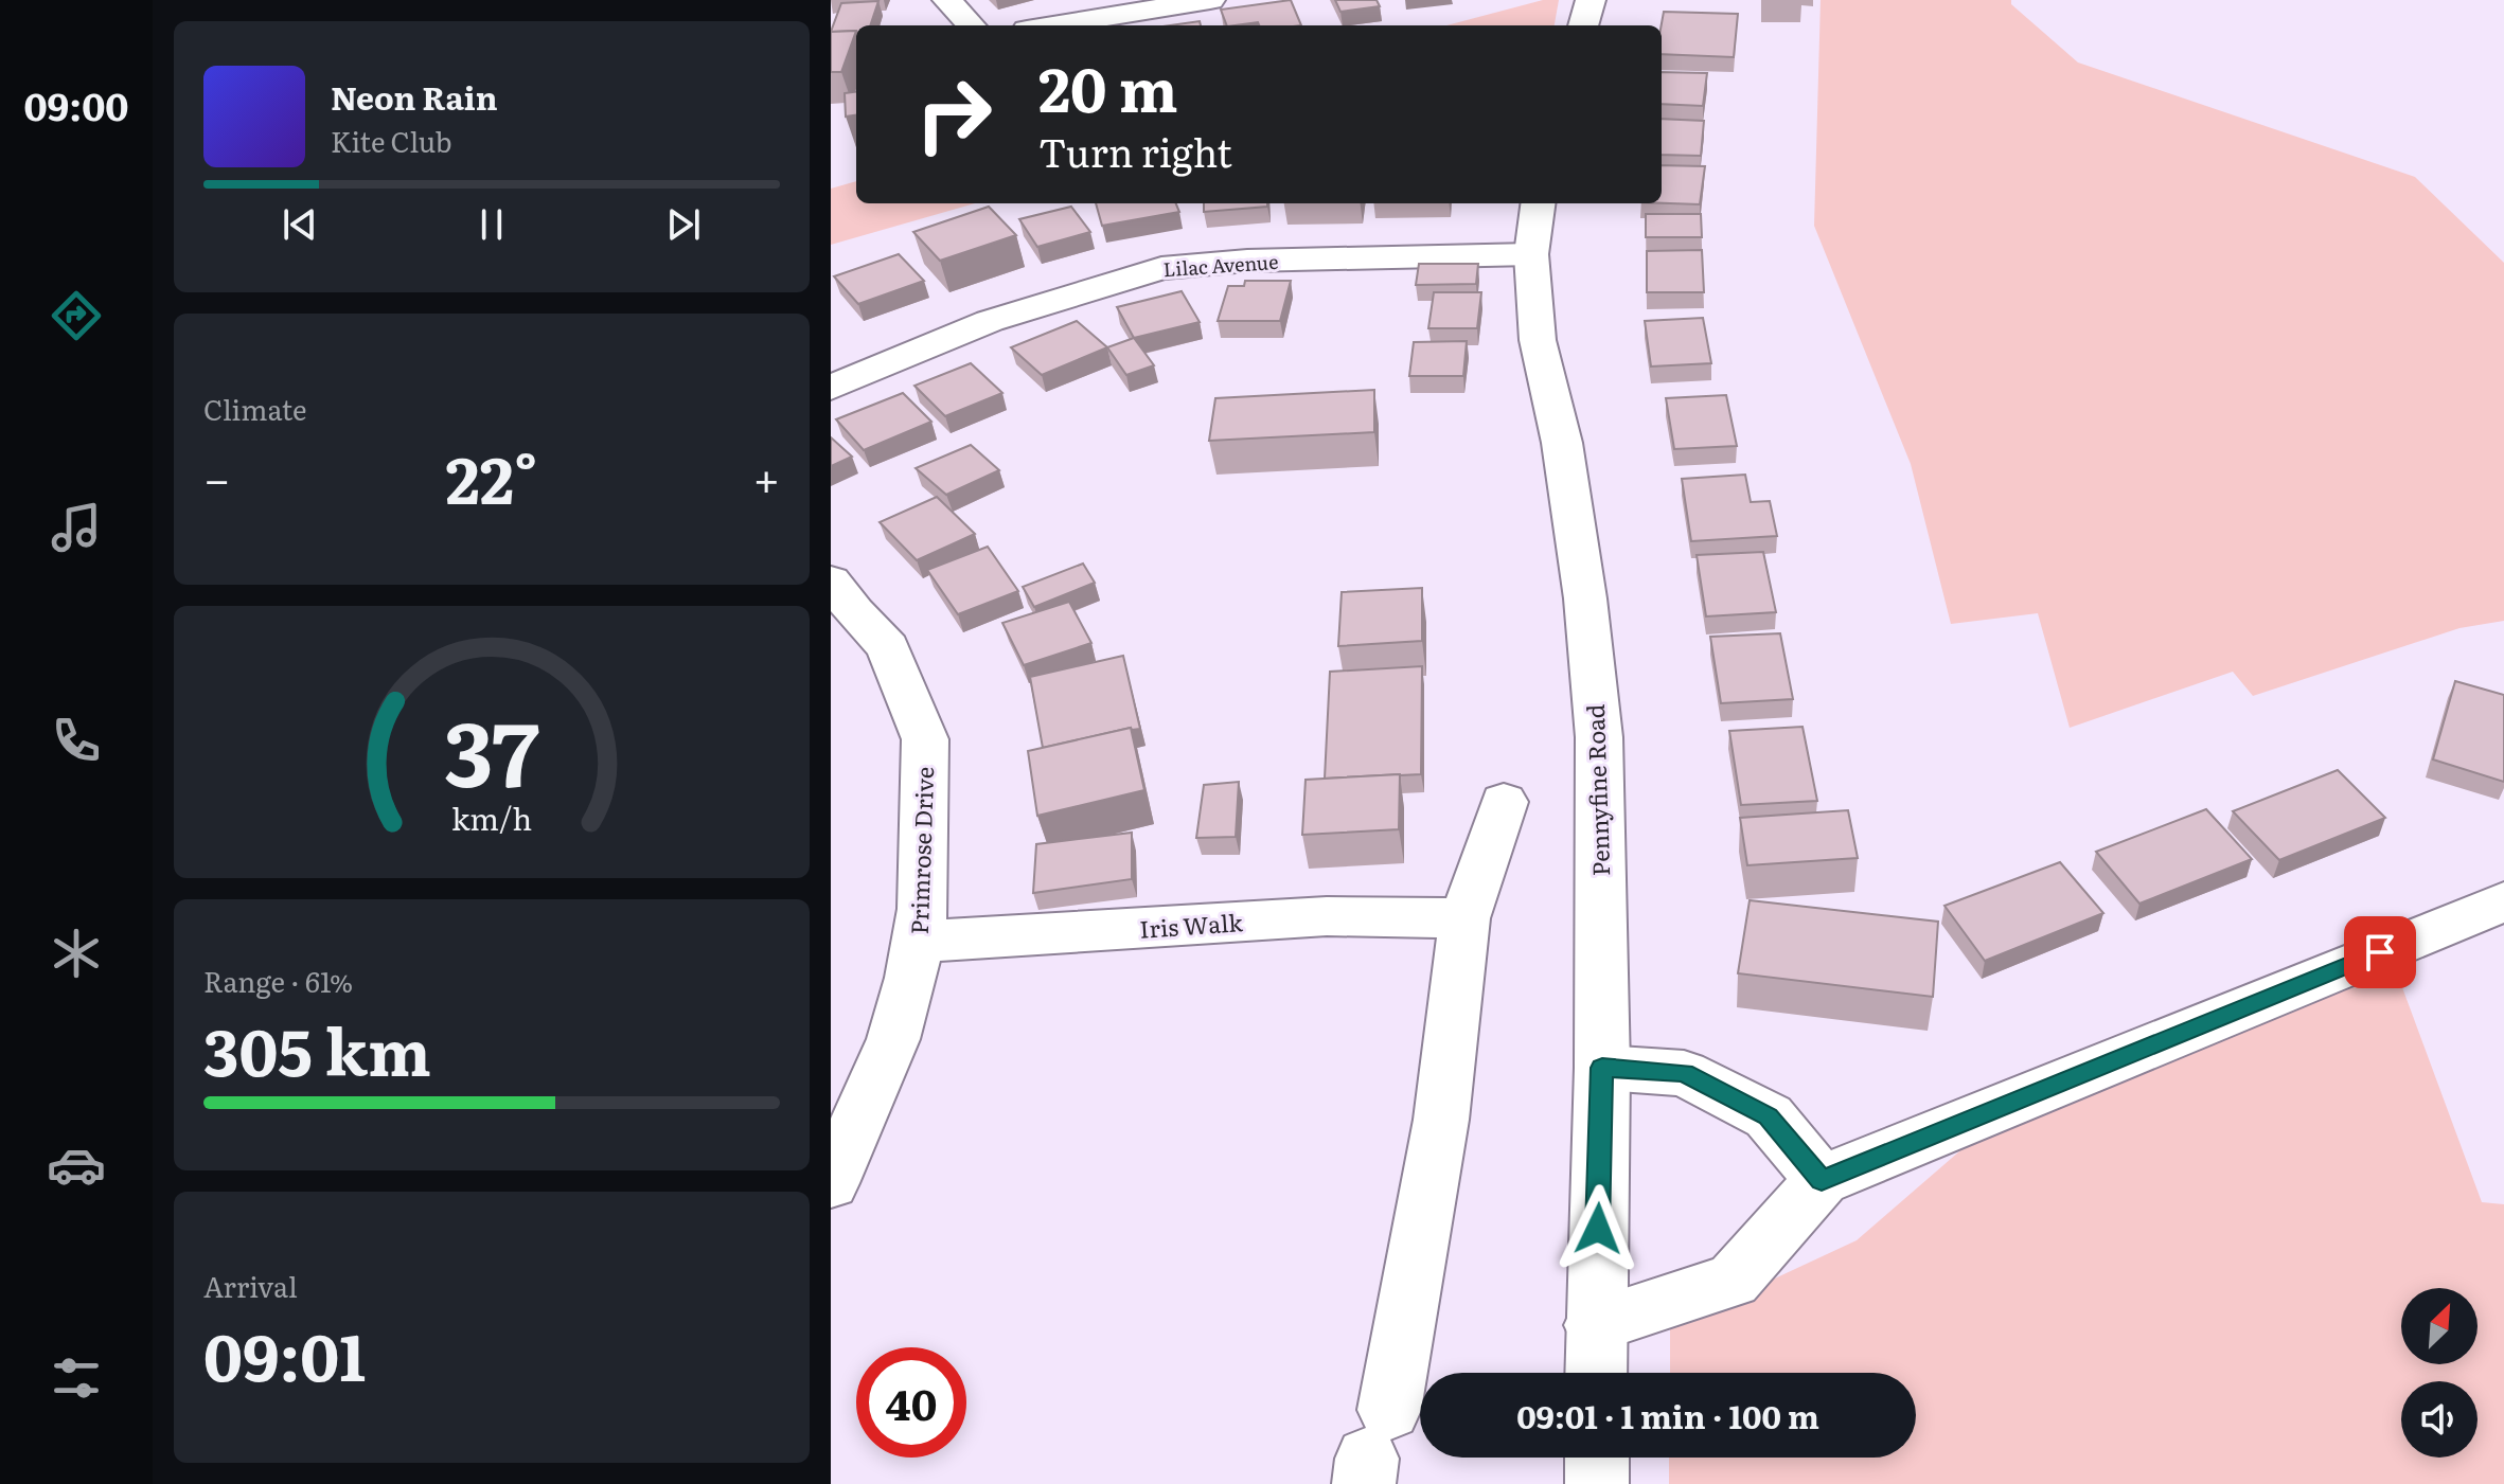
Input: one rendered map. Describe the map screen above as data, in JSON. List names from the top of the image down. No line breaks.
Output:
{"streets":{"street":["Lilac Avenue","Pennyfine Road","Primrose Drive","Iris Walk"]},"crossings":[["Lilac Avenue","Pennyfine Road"],["Primrose Drive","Iris Walk"]],"north":"top right","page":{"tabs":"09:00","turn":["20 m","Turn right"],"song":["Neon Rain","Kite Club"],"tile":["Climate",["Range · 61%","305 km"],["Arrival","09:01"]],"heat":["−","22°","+"],"limit":"40","trip":"09:01 · 1 min · 100 m","gauge":["37","km/h"]}}
